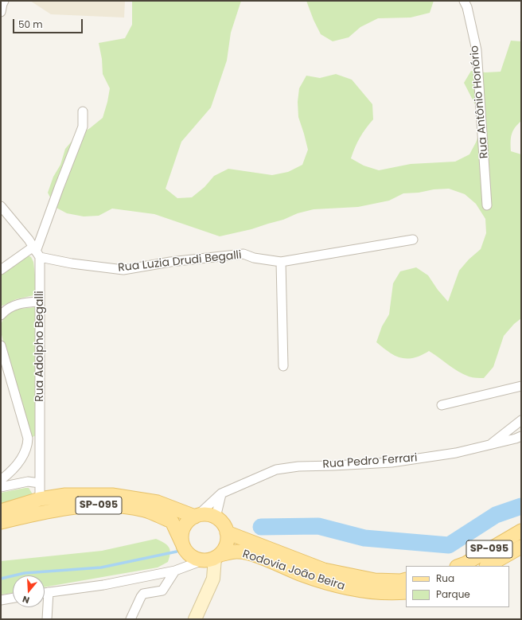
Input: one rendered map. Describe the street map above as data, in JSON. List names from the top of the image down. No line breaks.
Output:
{"streets":{"main road":["SP-095","Rodovia João Beira"],"street":["Rua Antônio Honório","Rua Luzia Drudi Begalli","Rua Adolpho Begalli","Rua Pedro Ferrari"]},"crossings":[["Rua Luzia Drudi Begalli","Rua Adolpho Begalli"],["Rua Adolpho Begalli","SP-095"],["Rua Pedro Ferrari","SP-095"],["Rua Pedro Ferrari","Rodovia João Beira"],["SP-095","Rodovia João Beira"]],"legend":["Rua","Parque"],"scale_bar":"50 m","north":"bottom"}
